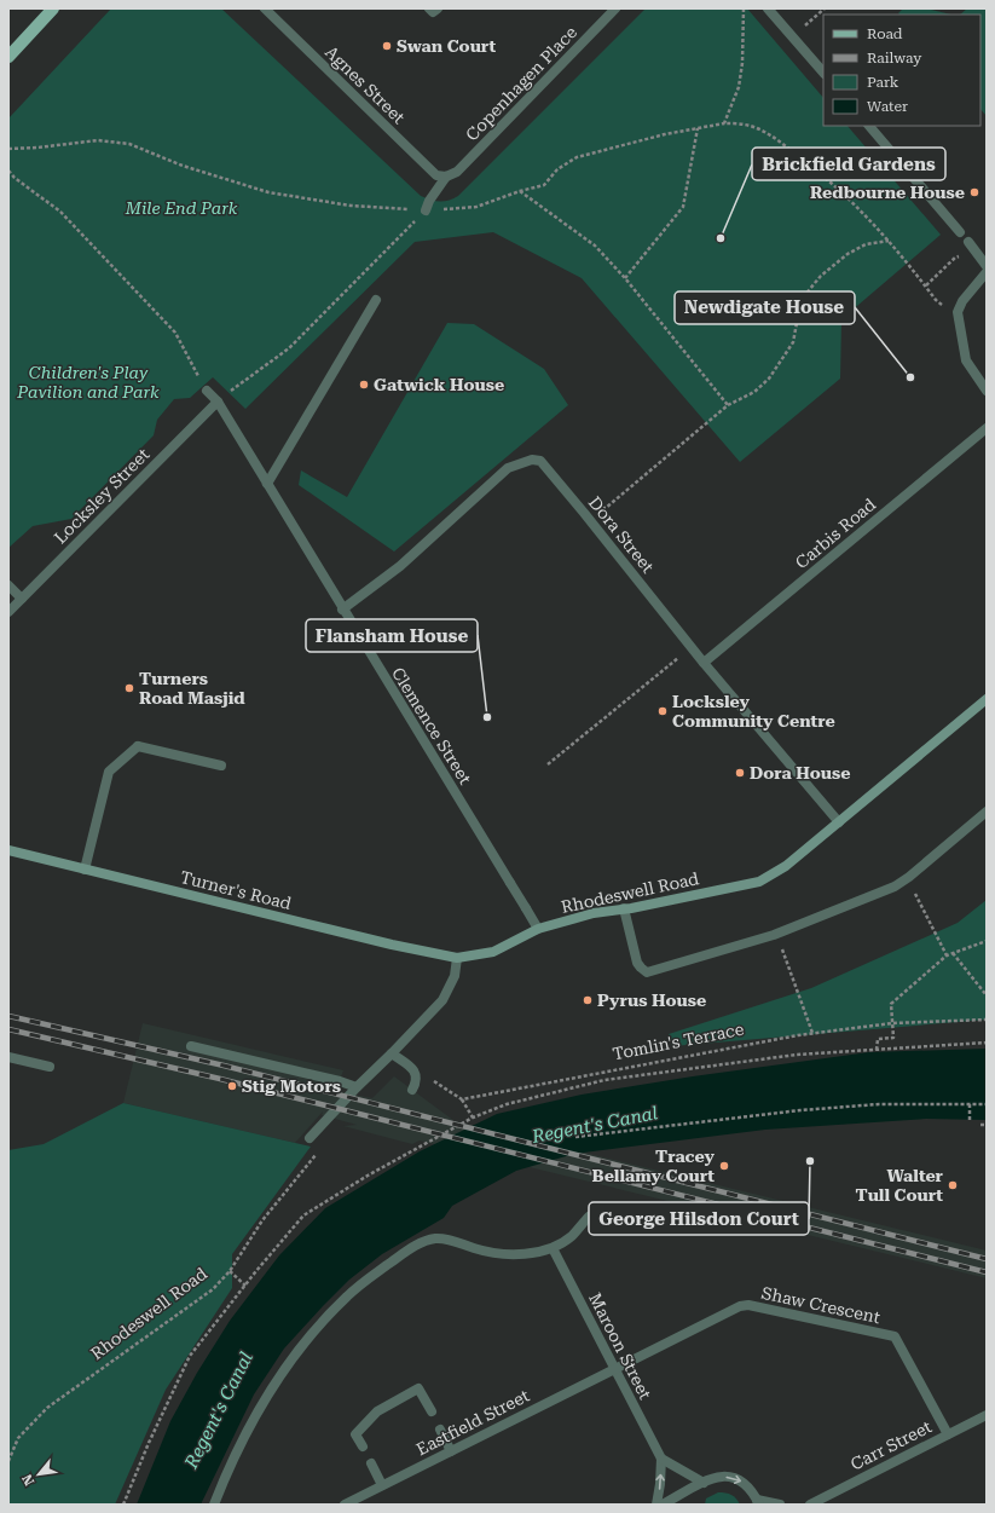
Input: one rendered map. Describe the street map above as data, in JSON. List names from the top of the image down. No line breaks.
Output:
{"streets":{"street":["Copenhagen Place","Agnes Street","Locksley Street","Carbis Road","Dora Street","Clemence Street","Turner's Road","Rhodeswell Road","Shaw Crescent","Maroon Street","Eastfield Street","Carr Street"],"path":["Tomlin's Terrace"]},"crossings":[["Copenhagen Place","Agnes Street"],["Locksley Street","Clemence Street"],["Carbis Road","Dora Street"],["Dora Street","Clemence Street"],["Dora Street","Rhodeswell Road"],["Clemence Street","Rhodeswell Road"],["Turner's Road","Rhodeswell Road"],["Shaw Crescent","Maroon Street"],["Shaw Crescent","Eastfield Street"],["Shaw Crescent","Carr Street"],["Maroon Street","Eastfield Street"]],"water":["Regent's Canal"],"parks":["Mile End Park","Children's Play Pavilion and Park"],"places":["Swan Court","Redbourne House","Brickfield Gardens","Newdigate House","Gatwick House","Turners Road Masjid","Locksley Community Centre","Flansham House","Dora House","Pyrus House","Stig Motors","George Hilsdon Court","Tracey Bellamy Court","Walter Tull Court"],"legend":["Road","Railway","Park","Water"],"north":"bottom left"}
